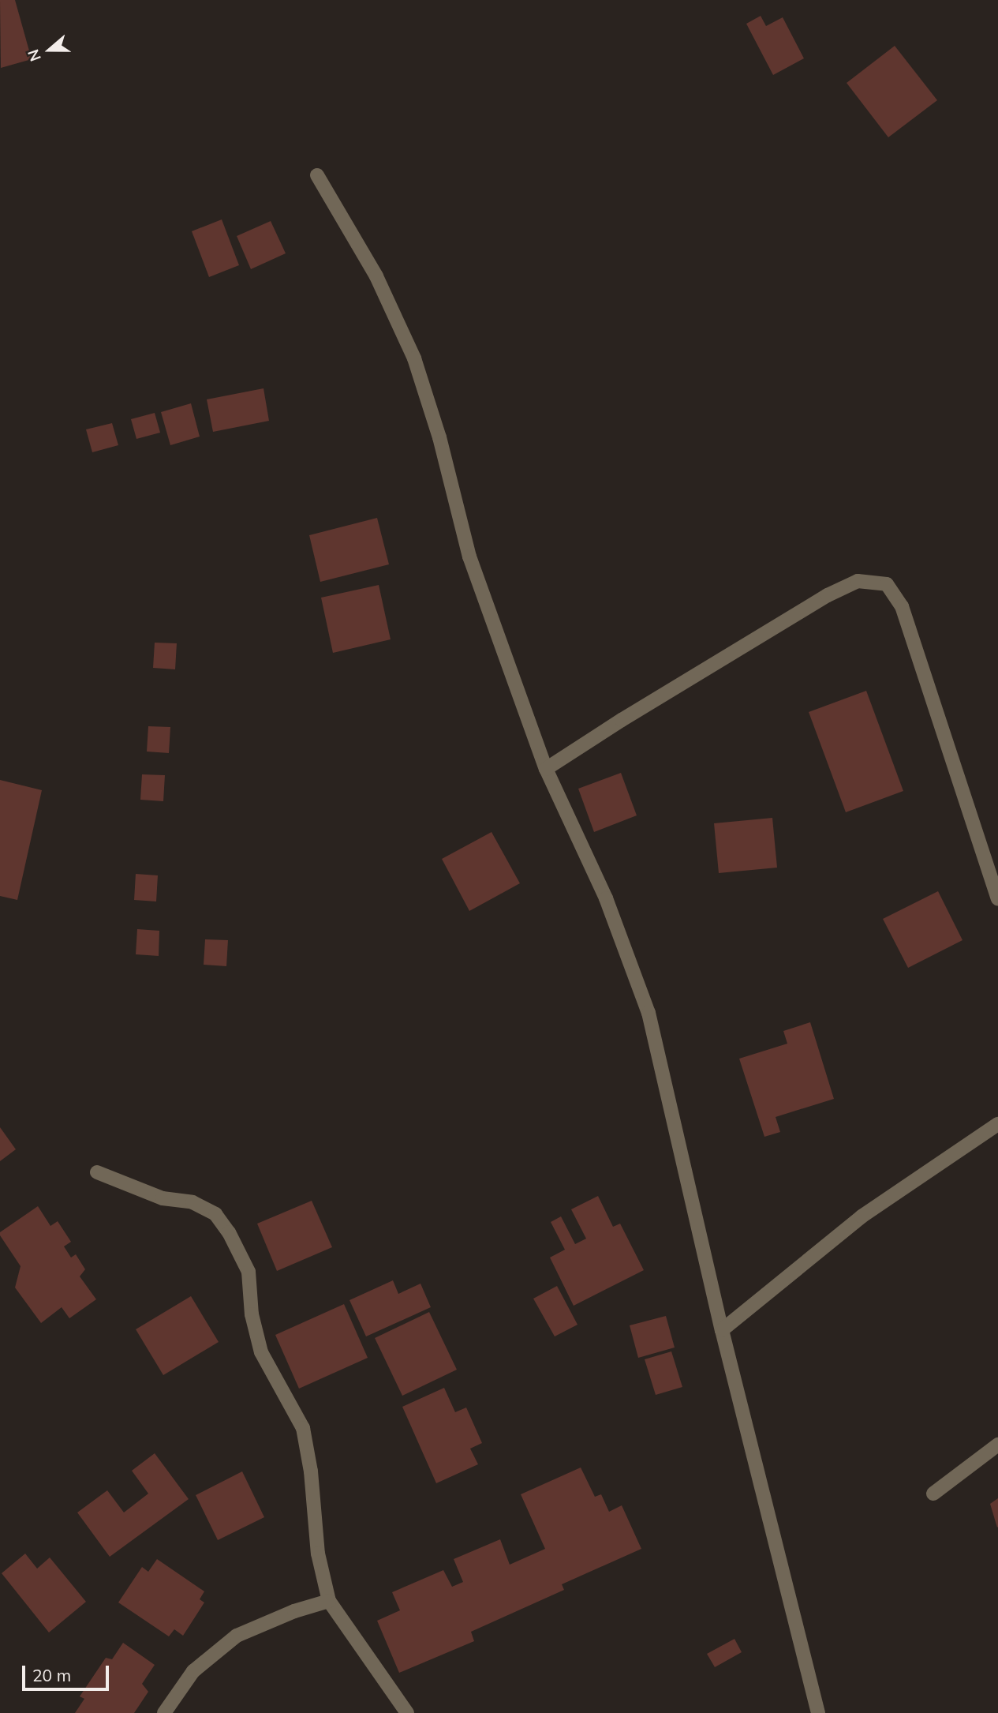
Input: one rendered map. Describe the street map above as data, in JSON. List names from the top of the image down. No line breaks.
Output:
{"scale_bar":"20 m","north":"left"}
